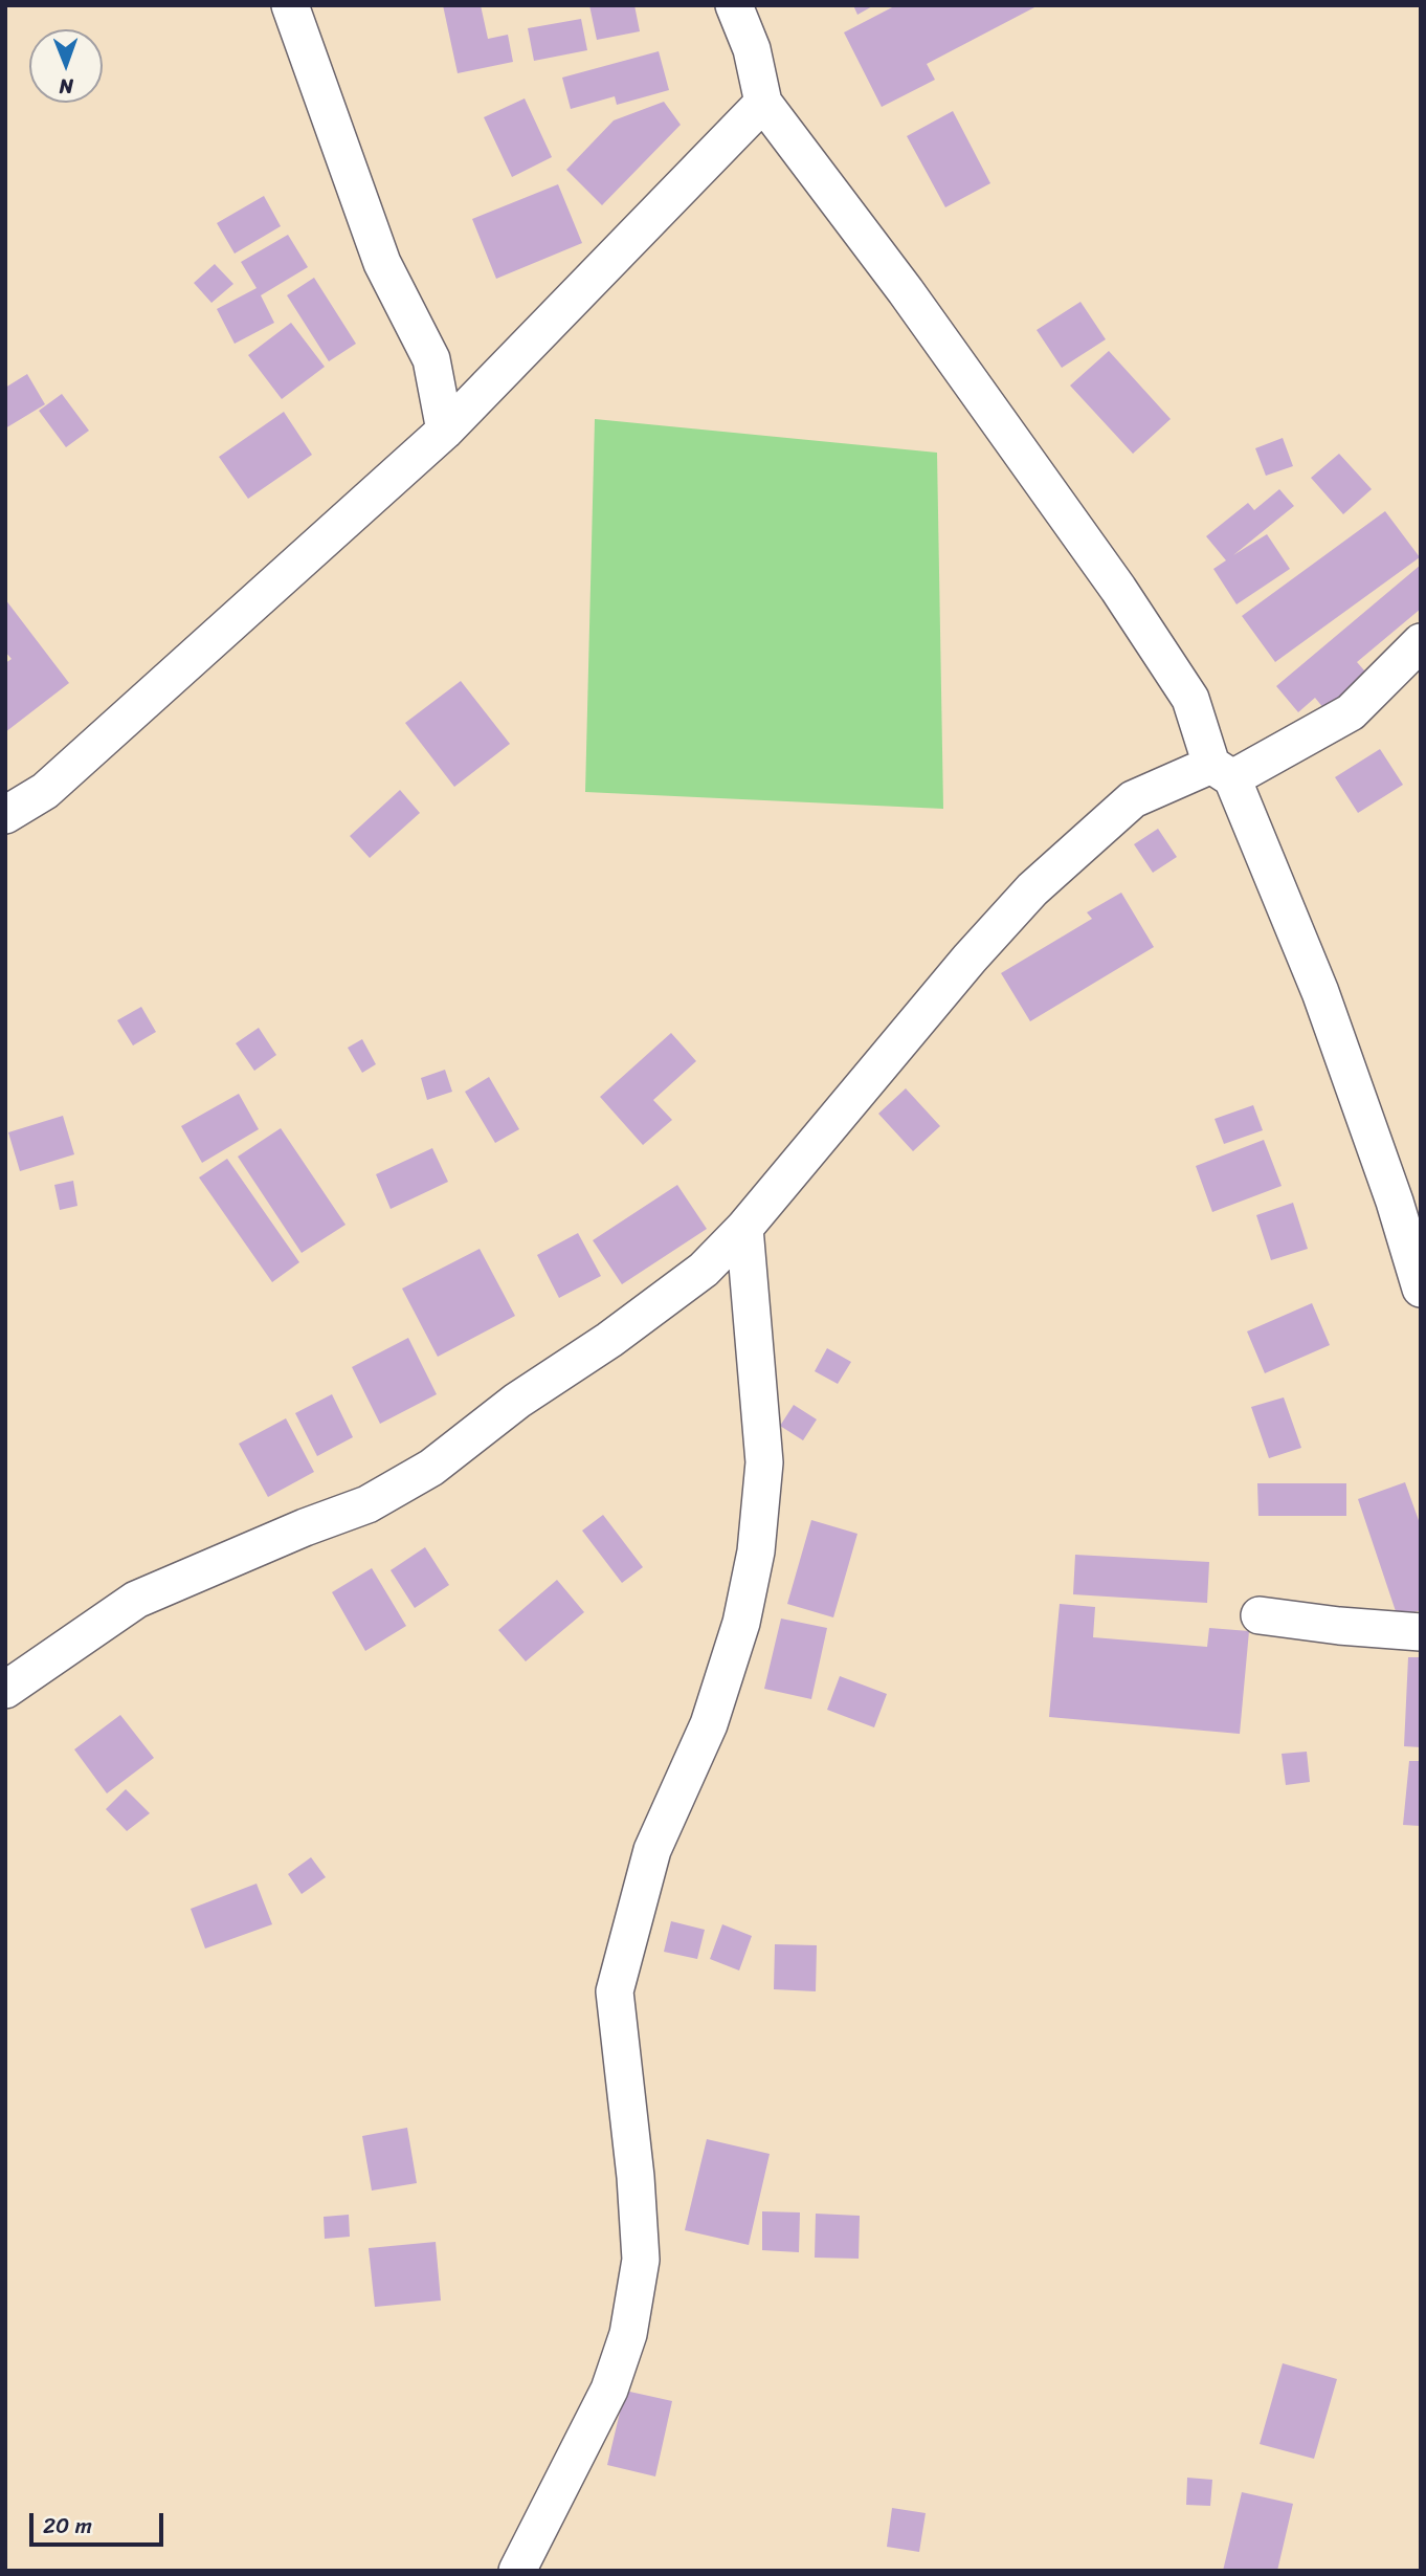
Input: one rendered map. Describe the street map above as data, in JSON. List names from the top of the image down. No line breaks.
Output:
{"scale_bar":"20 m","north":"bottom"}
